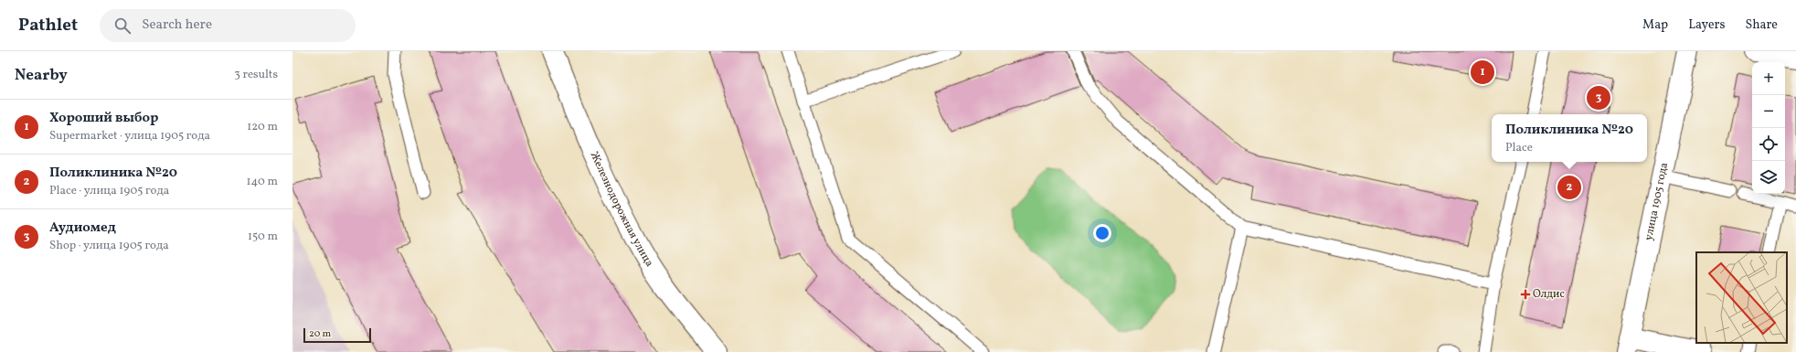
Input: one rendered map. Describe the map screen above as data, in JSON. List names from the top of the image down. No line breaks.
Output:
{"streets":{"street":["улица 1905 года","Железнодорожная улица"]},"places":{"health":["Олдис"]},"scale_bar":"20 m","page":{"header":"Pathlet","search":"Search here","nav":["Map","Layers","Share"],"heading":["Nearby","3 results"],"pins":["1","3","2"],"map_buttons":["+","−"],"list":[{"mark":"1","name":"Хороший выбор","note":"Supermarket · улица 1905 года","value":"120 m"},{"mark":"2","name":"Поликлиника №20","note":"Place · улица 1905 года","value":"140 m"},{"mark":"3","name":"Аудиомед","note":"Shop · улица 1905 года","value":"150 m"}],"popup":["Поликлиника №20","Place"],"scale":"20 m"}}
